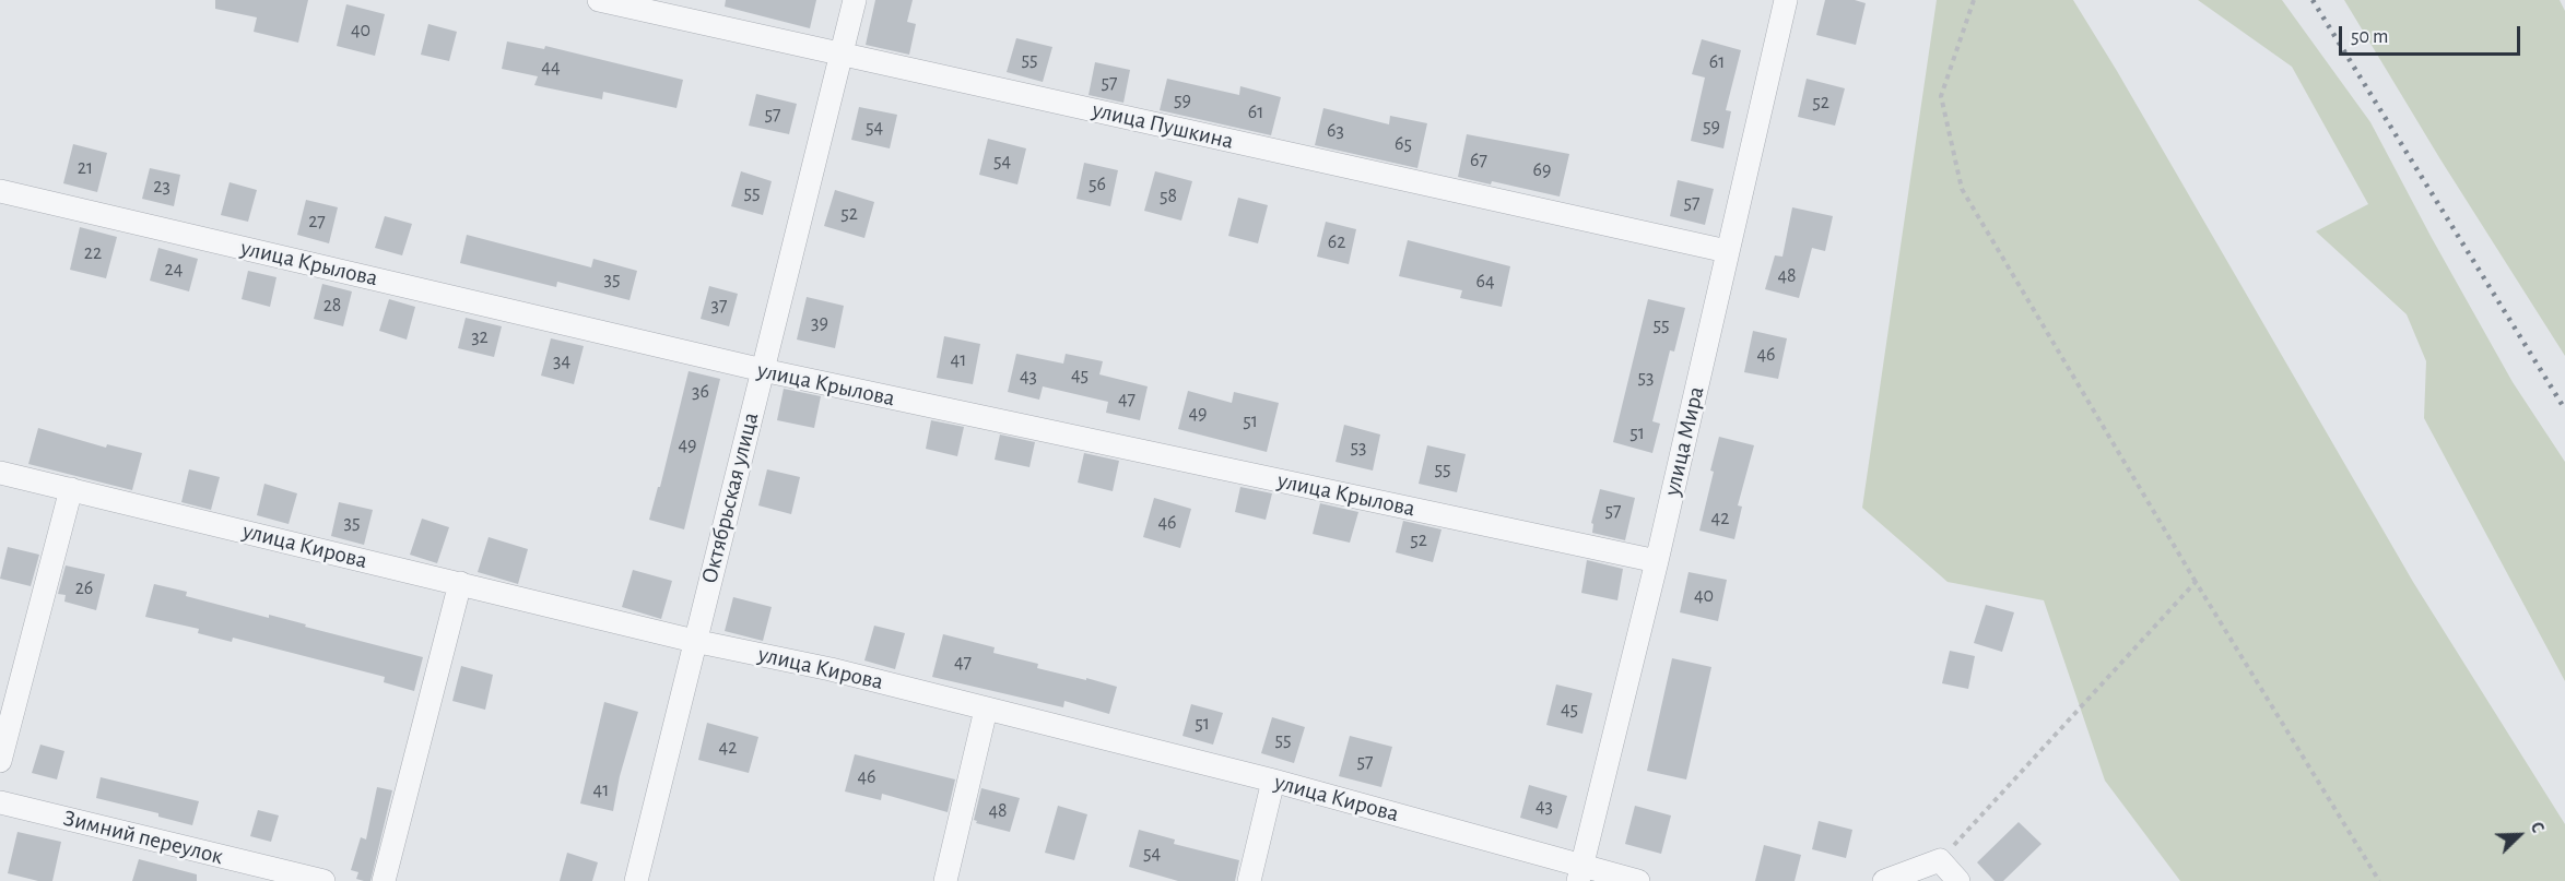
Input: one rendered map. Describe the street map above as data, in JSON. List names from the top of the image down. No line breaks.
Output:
{"streets":{"street":["улица Пушкина","улица Крылова","улица Мира","Октябрьская улица","улица Кирова","Зимний переулок"]},"crossings":[["улица Пушкина","улица Мира"],["улица Пушкина","Октябрьская улица"],["улица Крылова","улица Мира"],["улица Крылова","Октябрьская улица"],["улица Мира","улица Кирова"],["Октябрьская улица","улица Кирова"]],"house_numbers":["40","55","61","44","57","59","52","61","57","59","54","63","65","67","54","21","69","56","23","55","58","57","52","27","62","22","24","48","35","64","28","37","39","55","32","46","41","34","45","43","53","36","47","49","51","51","49","53","55","57","42","35","46","52","26","40","47","45","51","55","42","57","46","41","43","48","54"],"scale_bar":"50 m","north":"top right"}
